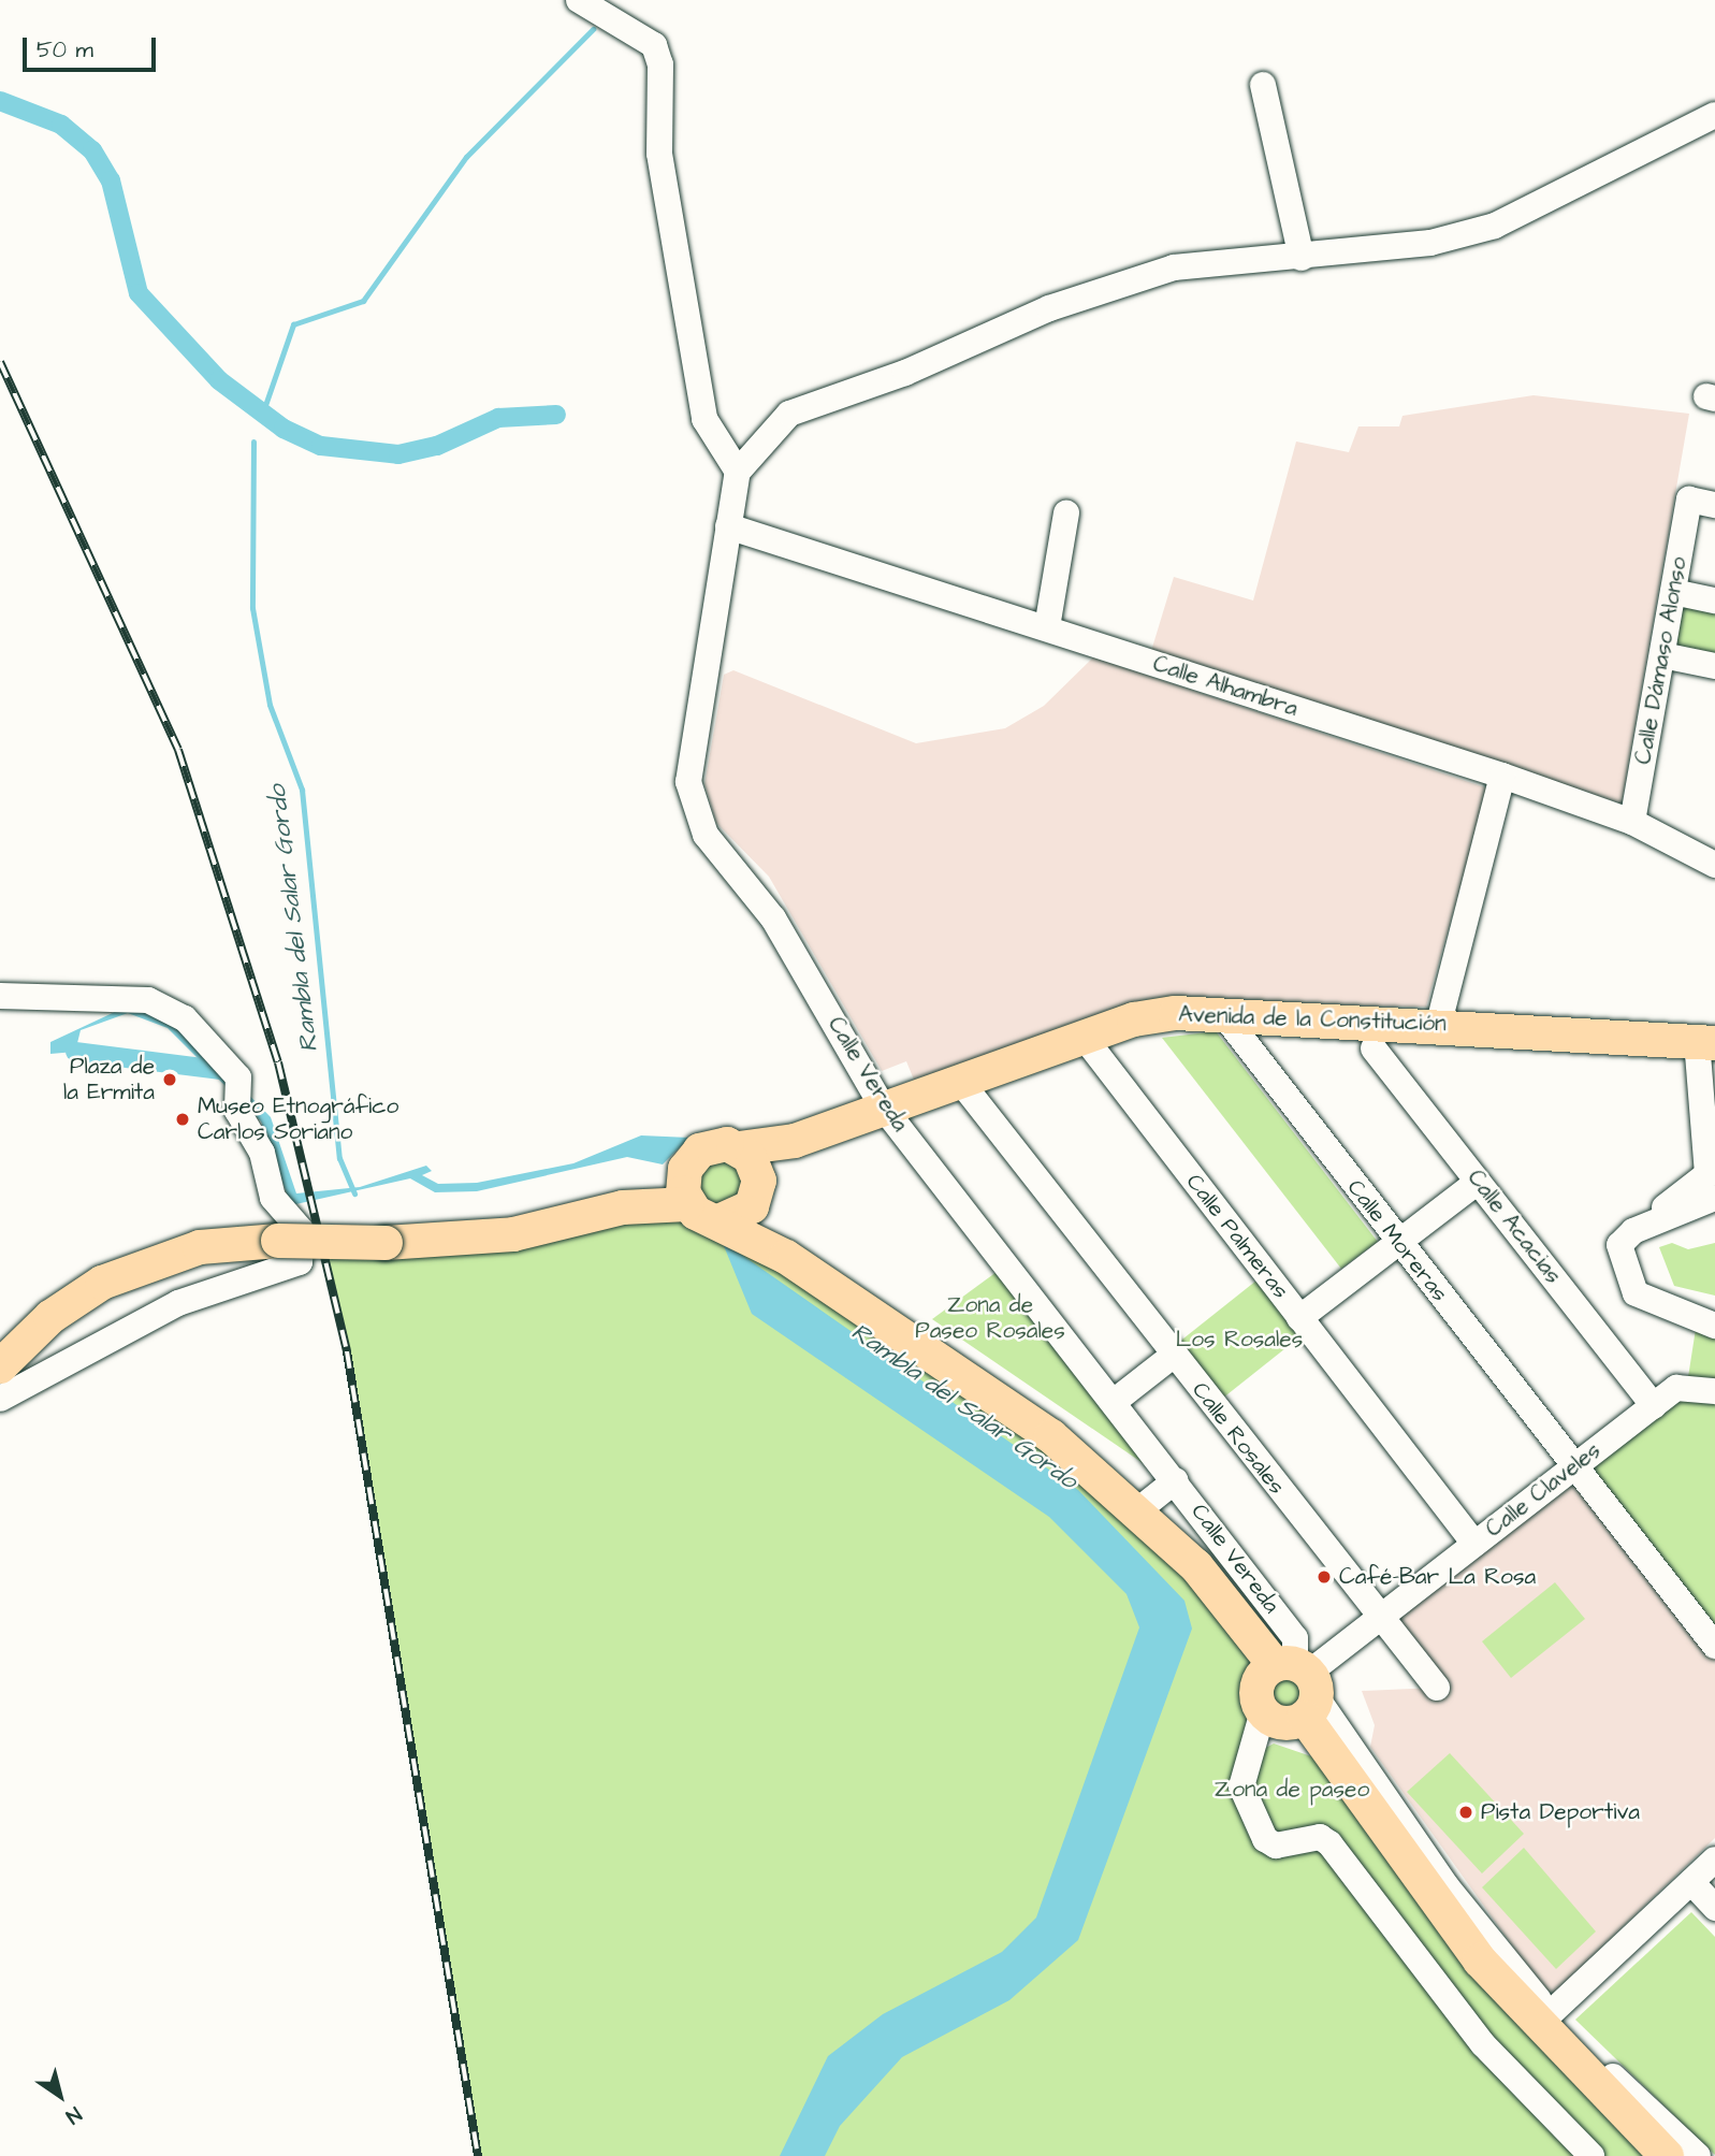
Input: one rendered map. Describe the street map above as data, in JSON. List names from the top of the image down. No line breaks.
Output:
{"streets":{"main road":["Avenida de la Constitución"],"street":["Calle Dámaso Alonso","Calle Alhambra","Calle Vereda","Calle Acacias","Calle Palmeras","Calle Moreras","Calle Rosales","Calle Claveles"]},"crossings":[["Calle Dámaso Alonso","Calle Alhambra"],["Calle Alhambra","Calle Vereda"],["Avenida de la Constitución","Calle Vereda"],["Avenida de la Constitución","Calle Palmeras"],["Avenida de la Constitución","Calle Moreras"],["Avenida de la Constitución","Calle Rosales"],["Calle Vereda","Calle Claveles"],["Calle Acacias","Calle Claveles"],["Calle Palmeras","Calle Claveles"],["Calle Moreras","Calle Claveles"],["Calle Rosales","Calle Claveles"]],"water":["Rambla del Salar Gordo"],"parks":["Zona de Paseo Rosales","Los Rosales","Zona de paseo"],"places":["Plaza de la Ermita","Museo Etnográfico Carlos Soriano","Café-Bar La Rosa","Pista Deportiva"],"scale_bar":"50 m","north":"bottom right"}
